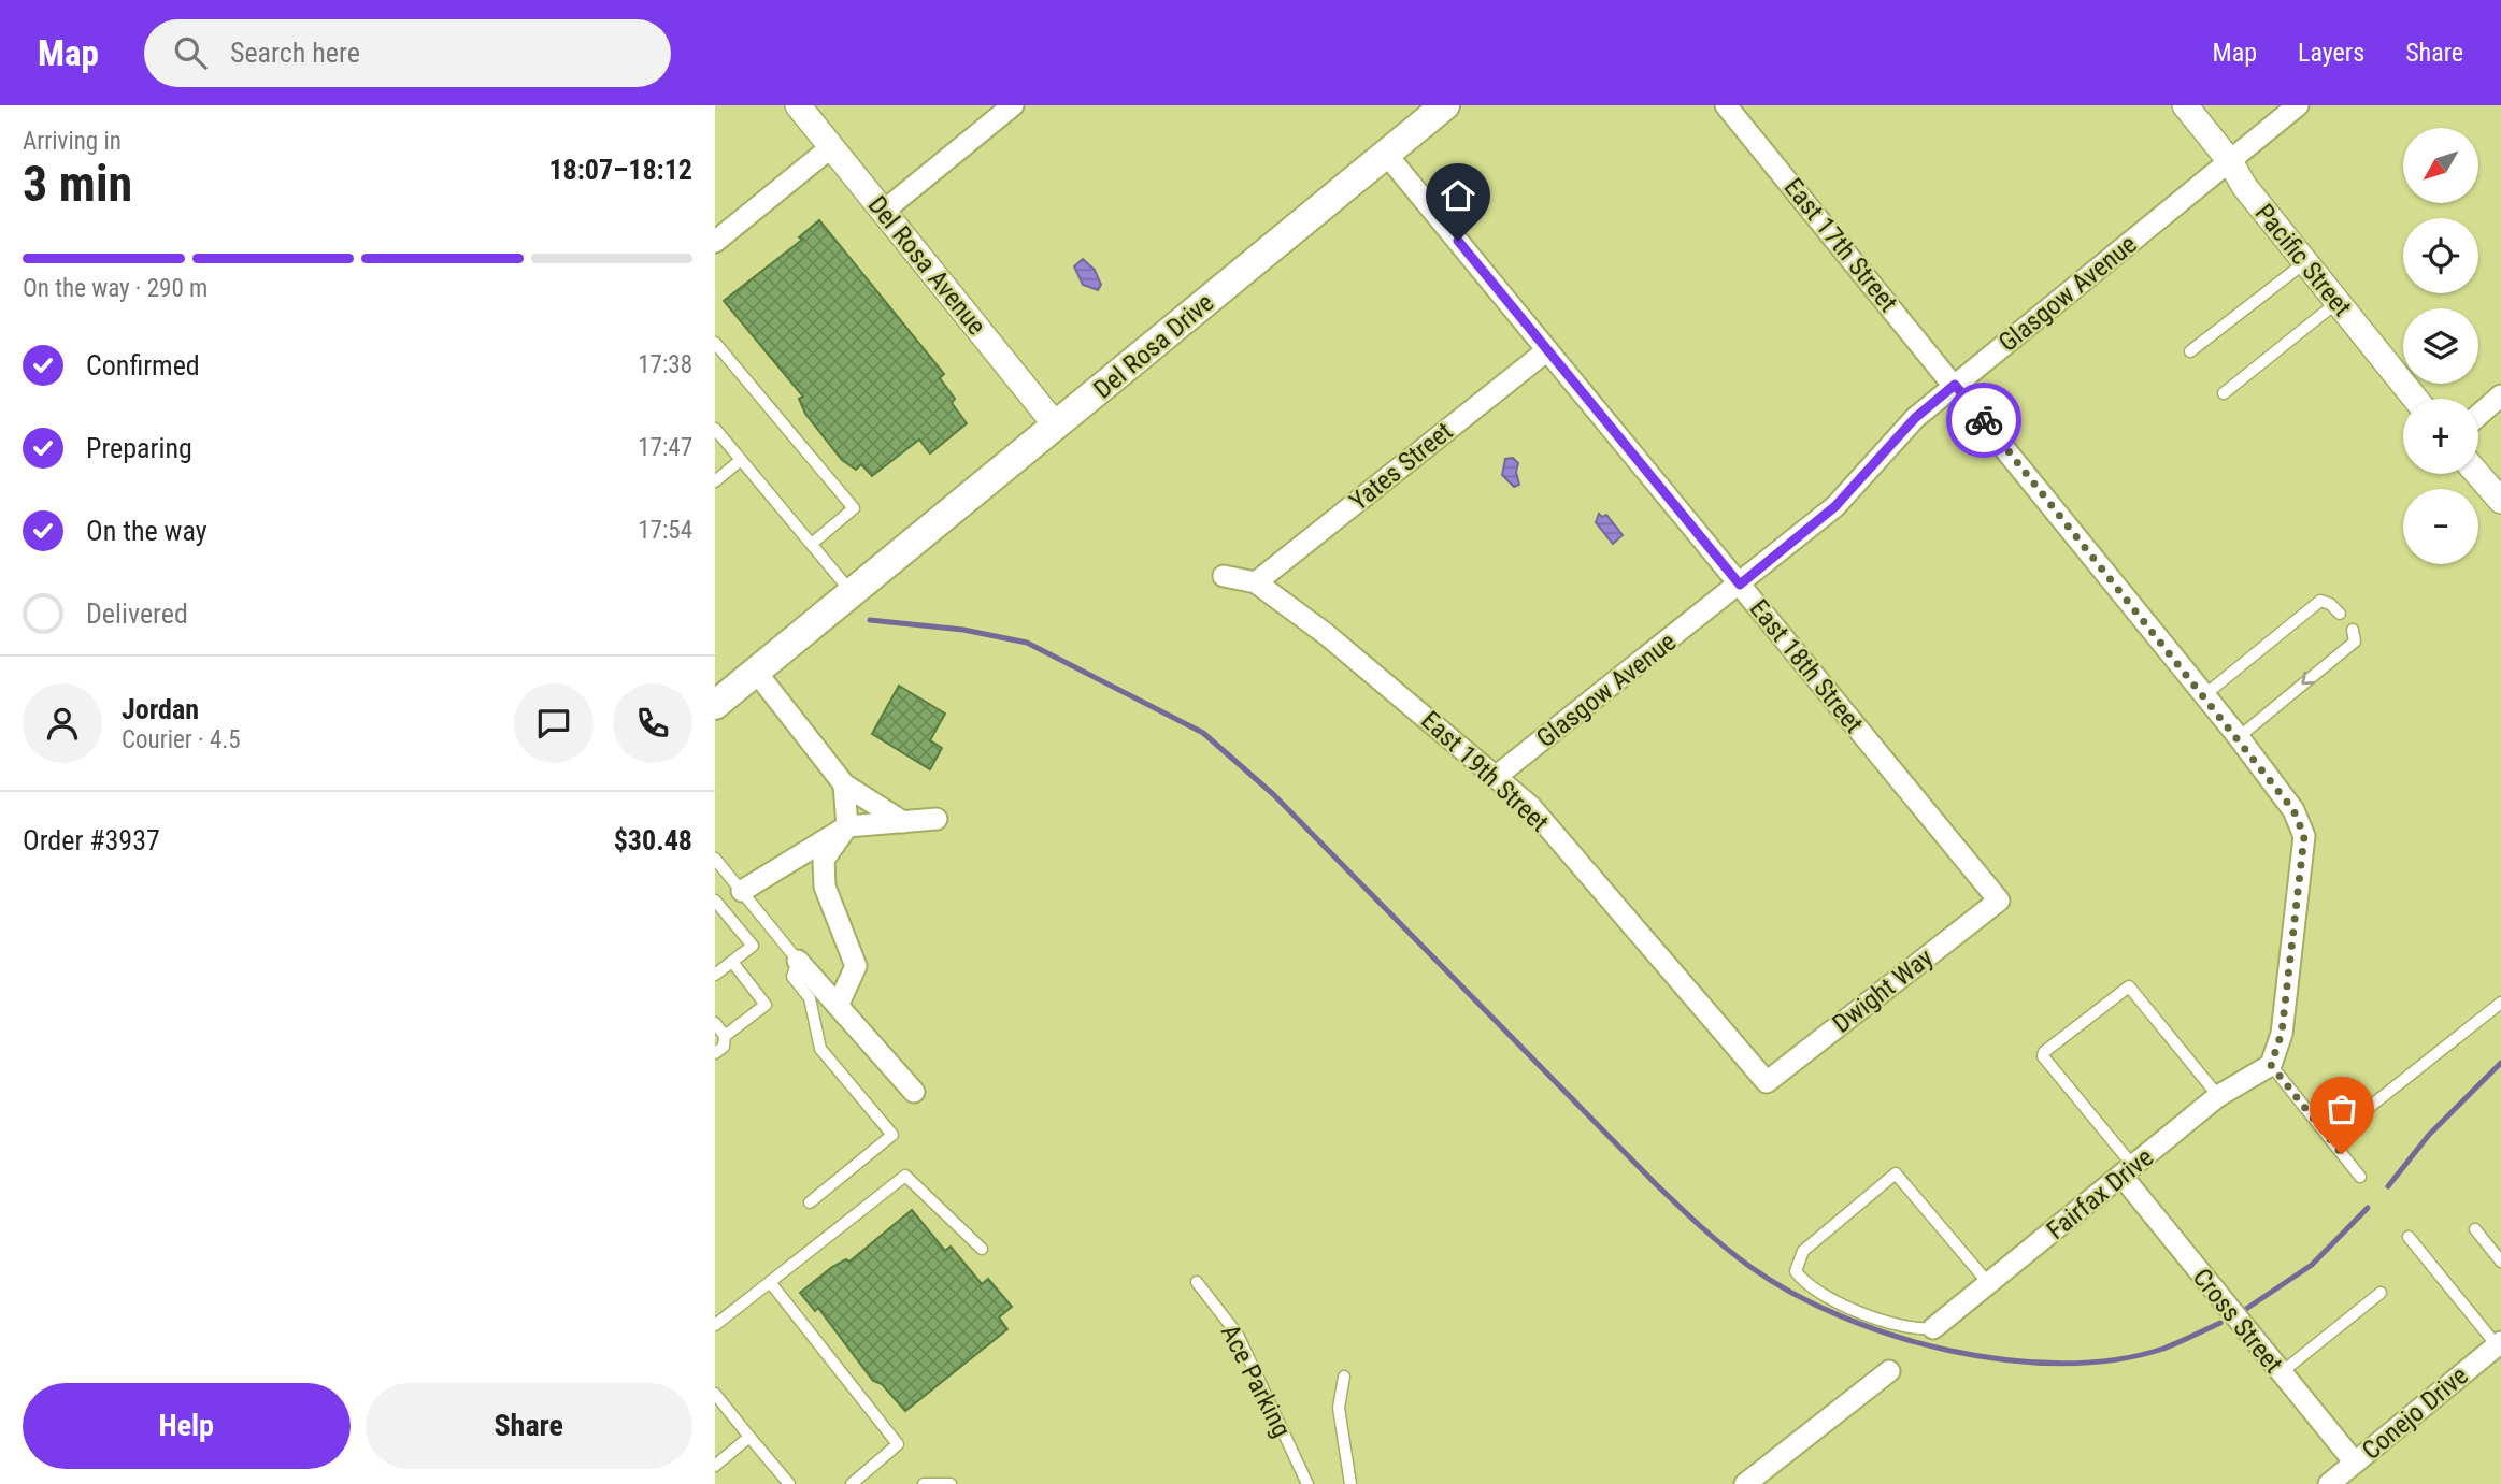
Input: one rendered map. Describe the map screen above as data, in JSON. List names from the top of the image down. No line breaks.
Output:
{"streets":{"main road":["Del Rosa Drive"],"street":["East 17th Street","Pacific Street","Del Rosa Avenue","Glasgow Avenue","Yates Street","East 18th Street","East 19th Street","Dwight Way","Fairfax Drive","Cross Street","Conejo Drive"],"lane":["Ace Parking"]},"crossings":[["East 17th Street","Glasgow Avenue"],["East 17th Street","Fairfax Drive"],["Pacific Street","Glasgow Avenue"],["Del Rosa Avenue","Del Rosa Drive"],["Glasgow Avenue","East 18th Street"],["Glasgow Avenue","East 19th Street"],["Del Rosa Drive","East 18th Street"],["Yates Street","East 18th Street"],["Yates Street","East 19th Street"],["East 18th Street","Dwight Way"],["East 19th Street","Dwight Way"],["Fairfax Drive","Cross Street"],["Cross Street","Conejo Drive"]],"north":"bottom left","page":{"header":"Map","search":"Search here","nav":["Map","Layers","Share"],"heading":["3 min","Arriving in","18:07–18:12"],"panel":["Jordan","Courier · 4.5","Order #3937","$30.48"],"map_buttons":["+","−"],"bar":"On the way · 290 m","list":[["Confirmed","17:38"],["Preparing","17:47"],["On the way","17:54"],"Delivered"],"buttons":["Help","Share"]}}
